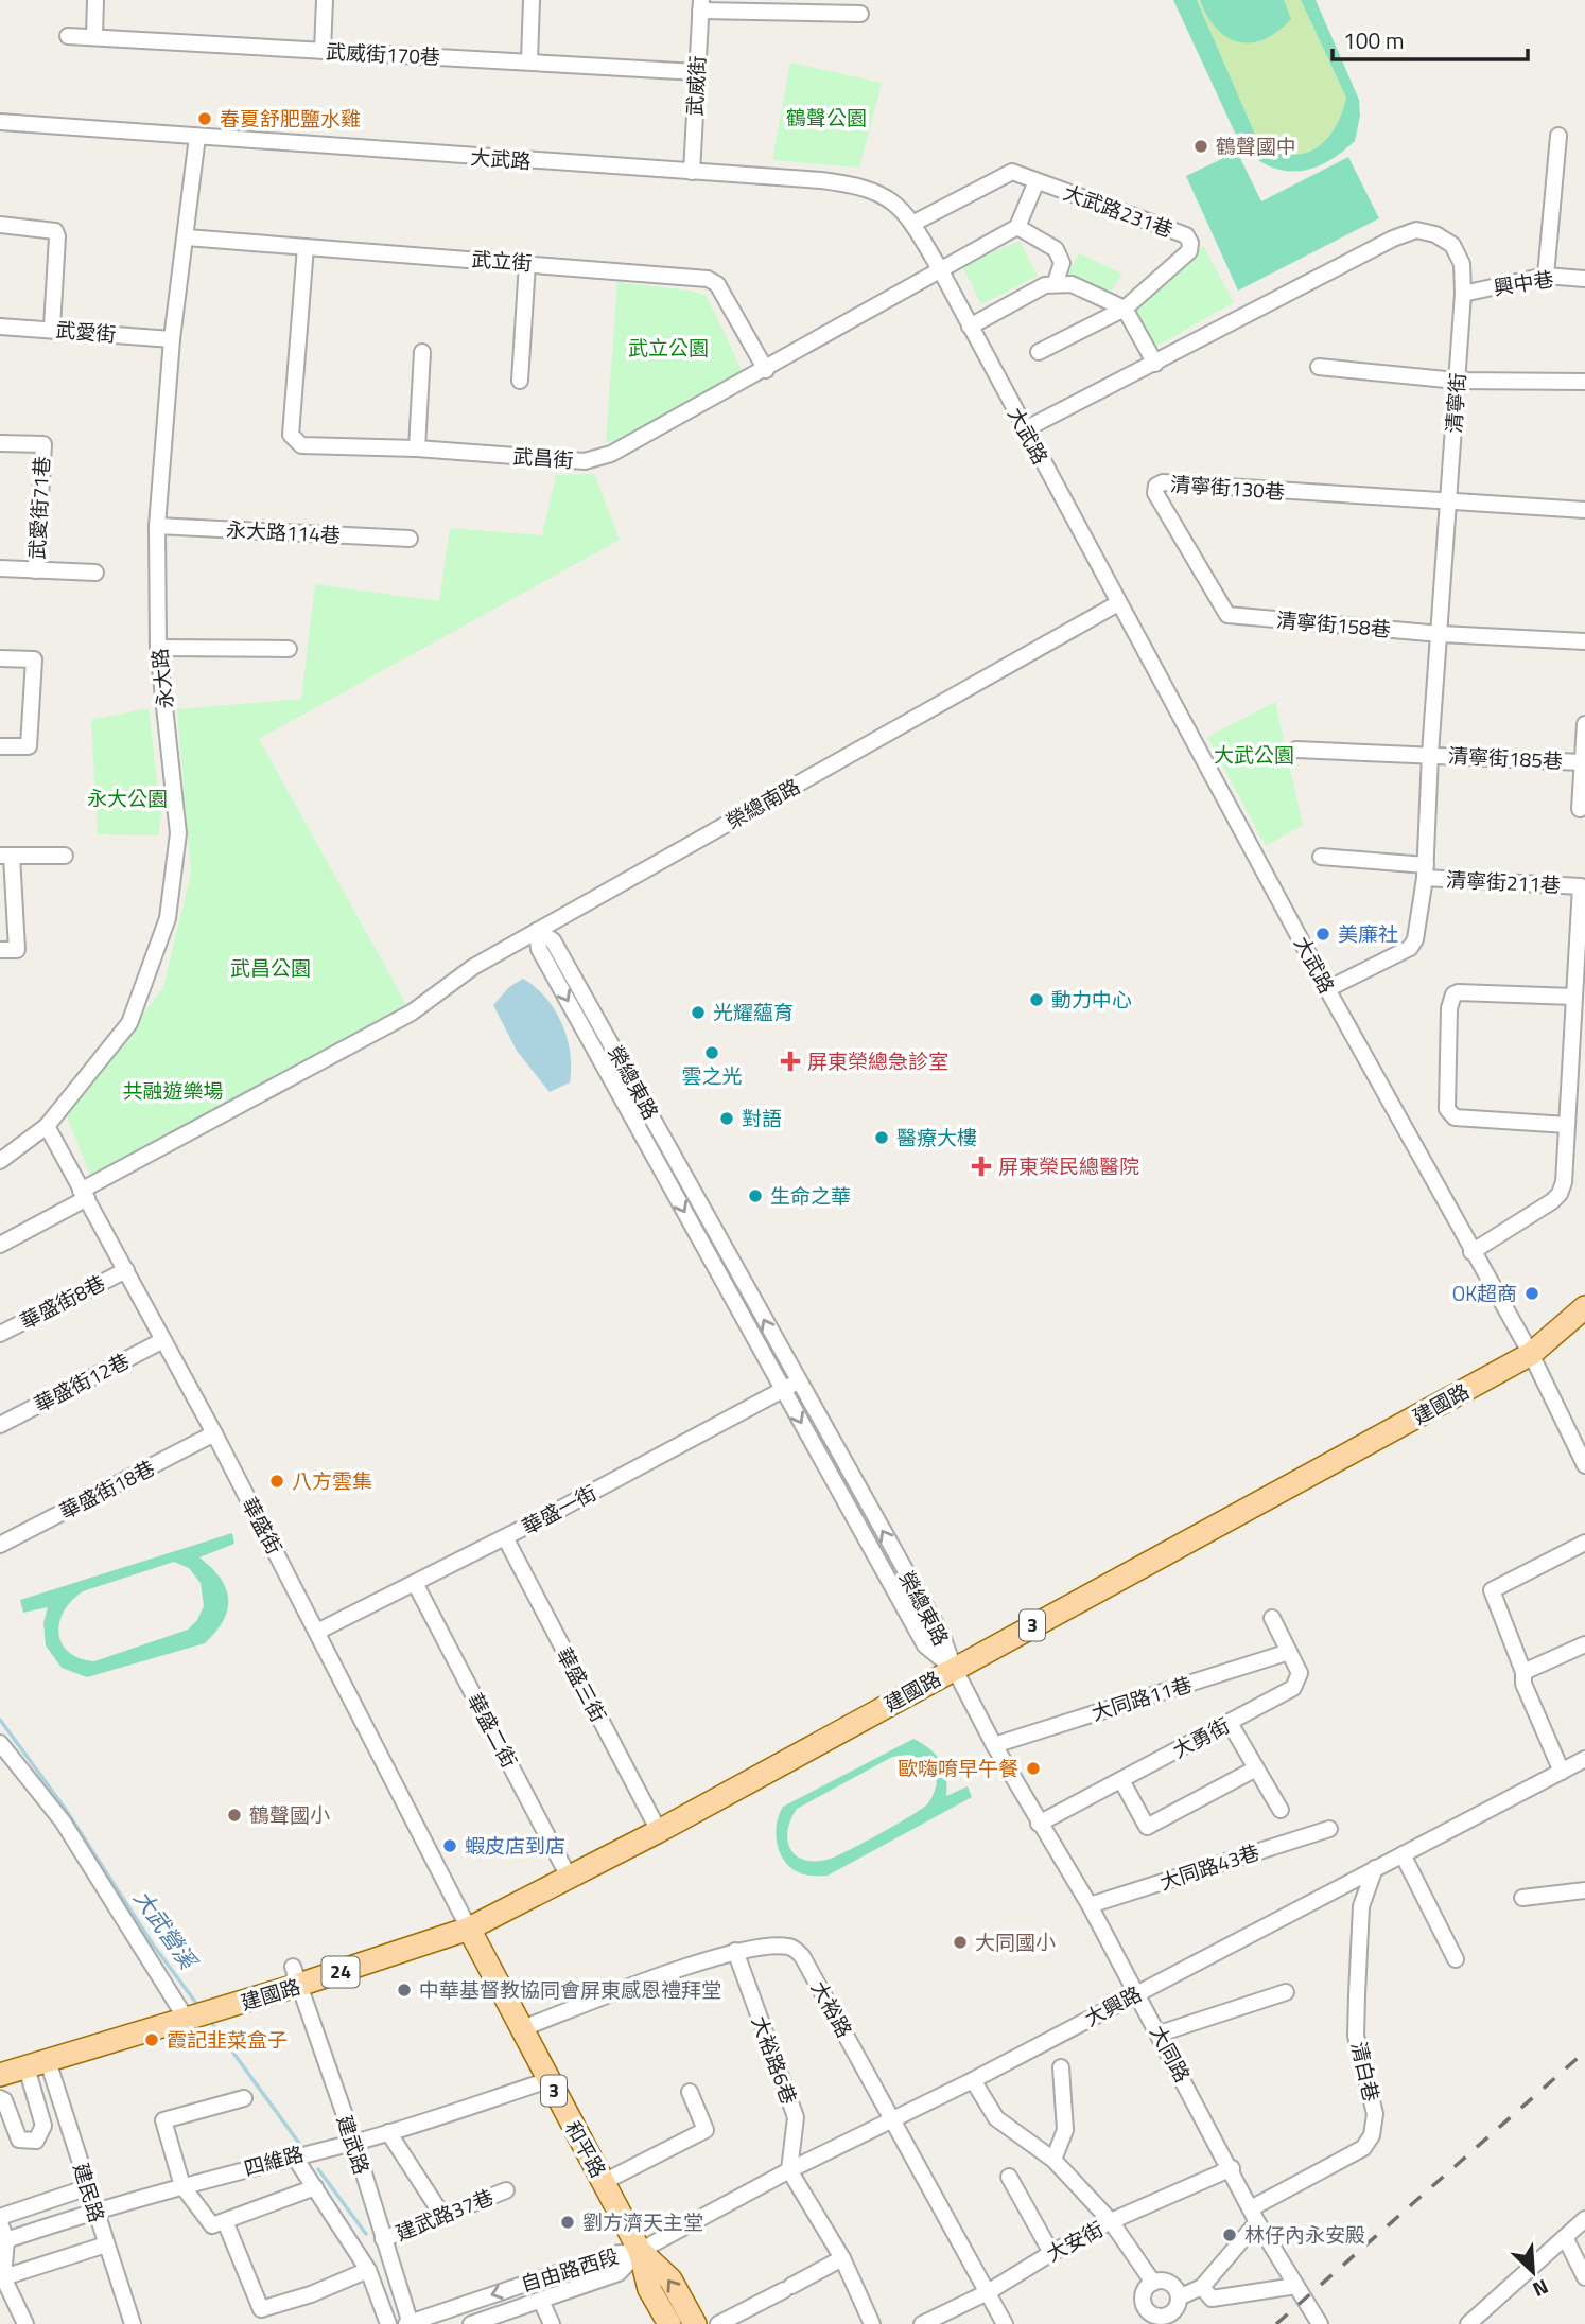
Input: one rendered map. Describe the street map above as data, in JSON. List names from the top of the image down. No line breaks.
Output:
{"streets":{"main road":["建國路","3","24","和平路"],"street":["武威街170巷","武威街","大武路","大武路231巷","武立街","興中巷","武愛街","清寧街","武昌街","清寧街130巷","武愛街71巷","永大路114巷","清寧街158巷","永大路","清寧街185巷","榮總南路","清寧街211巷","榮總東路","華盛街8巷","華盛街12巷","華盛街18巷","華盛一街","華盛街","華盛三街","大同路11巷","華盛二街","大勇街","大同路43巷","大興路","大裕路","大同路","大裕路6巷","清白巷","建武路","四維路","建民路","建武路37巷","大安街","自由路西段"]},"crossings":[["武威街170巷","武威街"],["武威街","大武路"],["大武路","大武路231巷"],["大武路","清寧街"],["大武路","武昌街"],["大武路","永大路"],["大武路","榮總南路"],["大武路","建國路"],["武立街","武昌街"],["武立街","永大路"],["興中巷","清寧街"],["武愛街","永大路"],["清寧街","清寧街130巷"],["清寧街","清寧街158巷"],["清寧街","清寧街185巷"],["清寧街","清寧街211巷"],["清寧街130巷","清寧街158巷"],["永大路114巷","永大路"],["永大路","華盛街"],["榮總南路","榮總東路"],["榮總南路","華盛街"],["榮總東路","建國路"],["榮總東路","華盛一街"],["榮總東路","大同路"],["華盛街8巷","華盛街"],["華盛街12巷","華盛街"],["建國路","華盛街"],["建國路","華盛三街"],["建國路","華盛二街"],["建國路","大同路"],["建國路","建武路"],["建國路","和平路"],["建國路","建民路"],["華盛街18巷","華盛街"],["華盛一街","華盛街"],["華盛一街","華盛三街"],["華盛一街","華盛二街"],["華盛街","和平路"],["大同路11巷","大勇街"],["大同路11巷","大同路"],["大勇街","大同路"],["大同路43巷","大同路"],["大興路","大裕路"],["大興路","大同路"],["大興路","大裕路6巷"],["大興路","清白巷"],["大興路","和平路"],["大興路","自由路西段"],["大裕路","大裕路6巷"],["大裕路","和平路"],["大裕路","大安街"],["大同路","清白巷"],["大同路","大安街"],["建武路","四維路"],["建武路","建武路37巷"],["建武路","自由路西段"],["和平路","四維路"],["和平路","自由路西段"],["四維路","建民路"]],"water":["大武營溪"],"parks":["鶴聲公園","武立公園","大武公園","永大公園","武昌公園","共融遊樂場"],"places":{"other":["春夏舒肥鹽水雞","鶴聲國中","美廉社","動力中心","光耀蘊育","雲之光","對語","醫療大樓","生命之華","OK超商","八方雲集","歐嗨唷早午餐","鶴聲國小","蝦皮店到店","大同國小","中華基督教協同會屏東感恩禮拜堂","霞記韭菜盒子","劉方濟天主堂","林仔內永安殿"],"health":["屏東榮總急診室","屏東榮民總醫院"]},"scale_bar":"100 m","north":"bottom right"}
